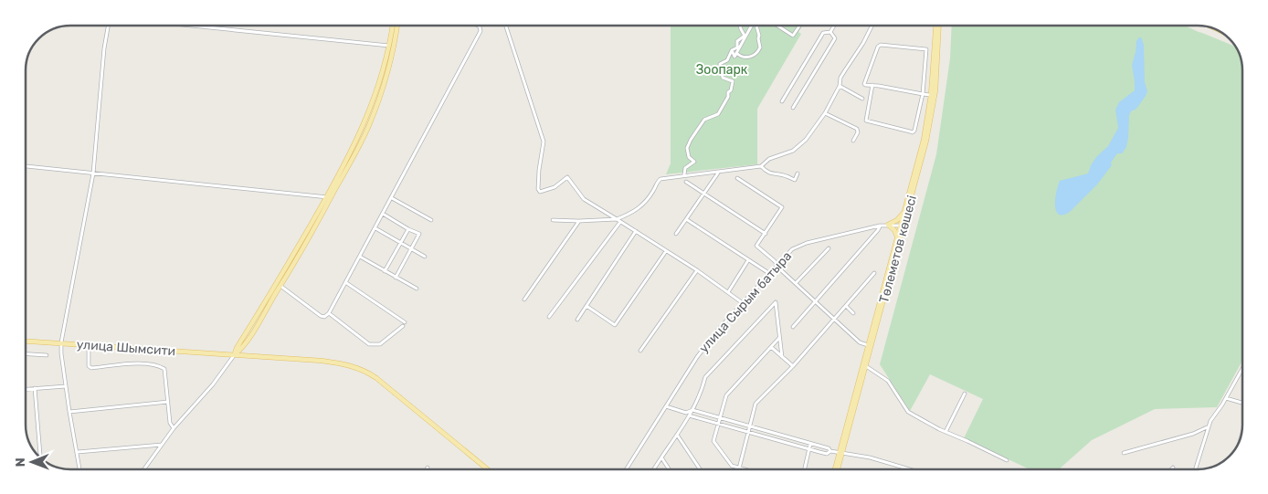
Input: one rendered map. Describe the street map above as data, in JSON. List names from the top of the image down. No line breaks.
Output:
{"streets":{"main road":["Төлеметов көшесі","улица Шымсити"],"street":["улица Сырым батыра"]},"crossings":[["Төлеметов көшесі","улица Сырым батыра"]],"parks":["Зоопарк"],"north":"left"}
